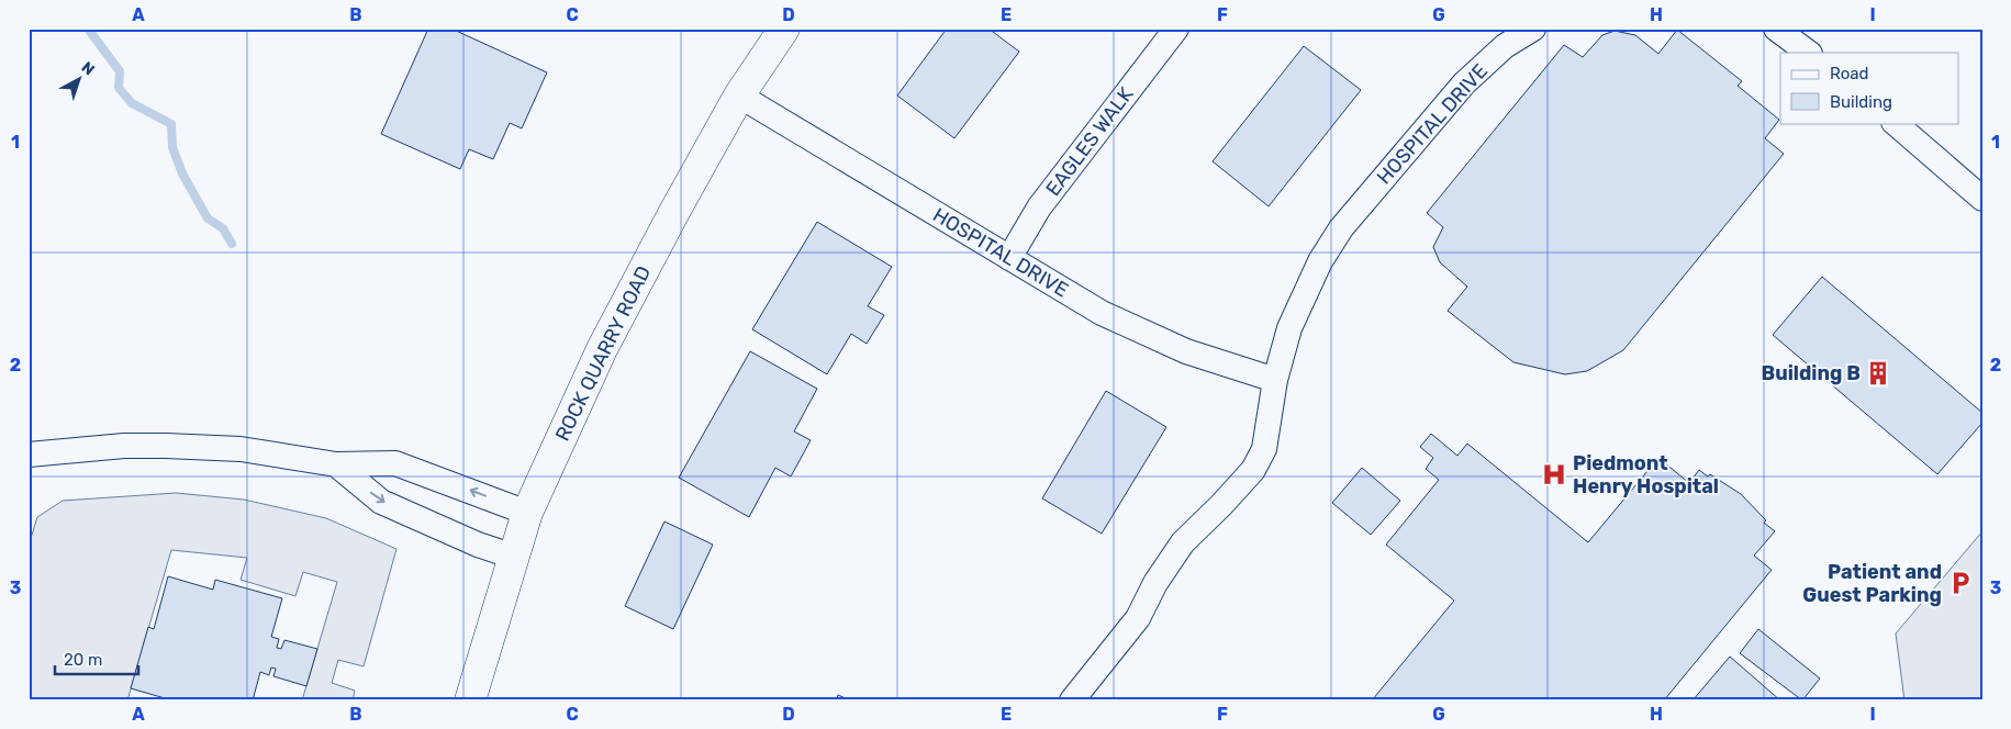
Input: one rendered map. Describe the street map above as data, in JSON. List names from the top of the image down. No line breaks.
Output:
{"streets":{"street":["HOSPITAL DRIVE","EAGLES WALK","ROCK QUARRY ROAD"]},"crossings":[["HOSPITAL DRIVE","EAGLES WALK"],["HOSPITAL DRIVE","ROCK QUARRY ROAD"]],"places":{"building":["Building B"],"hospital":["Piedmont Henry Hospital"],"parking":["Patient and Guest Parking"]},"legend":["Road","Building"],"scale_bar":"20 m","north":"top right","grid":{"columns":["A","B","C","D","E","F","G","H","I"],"rows":["1","2","3"]}}
